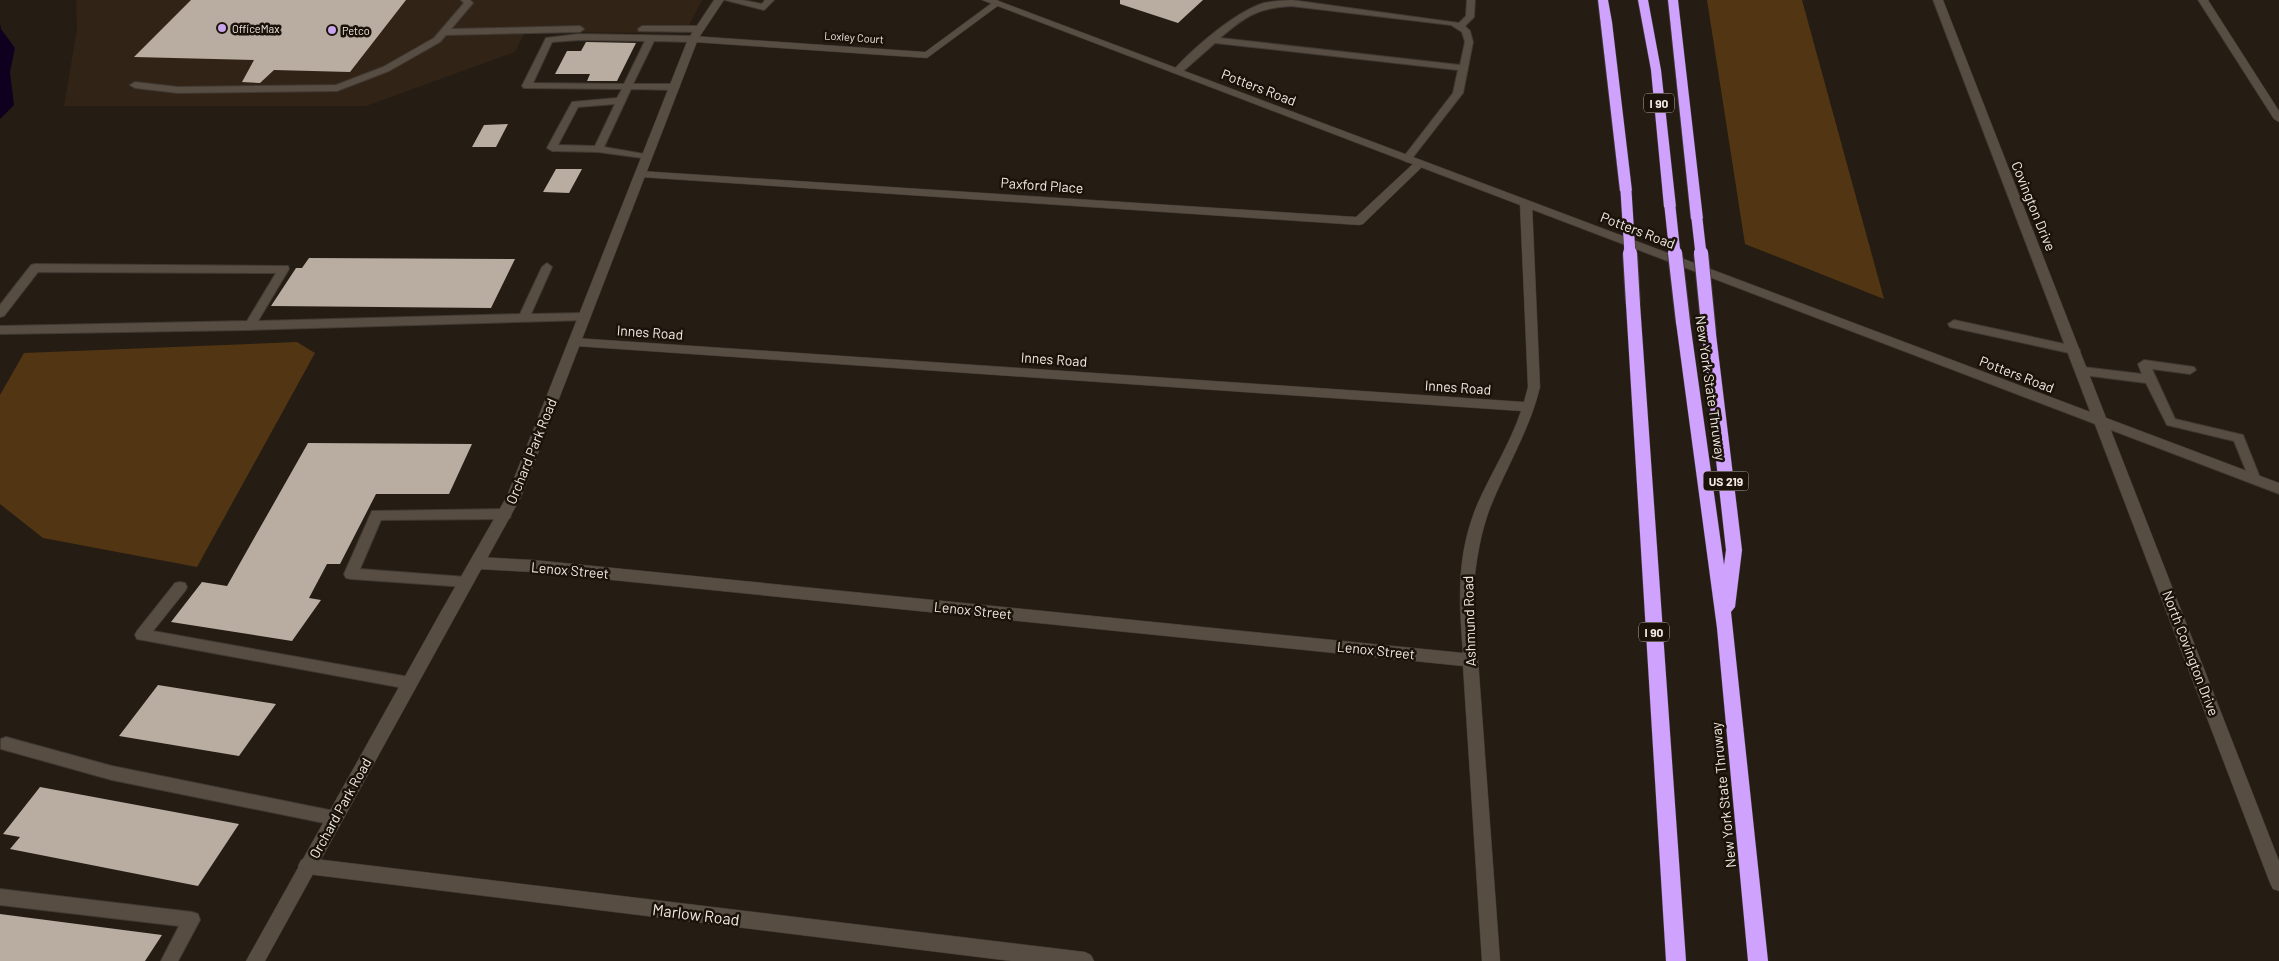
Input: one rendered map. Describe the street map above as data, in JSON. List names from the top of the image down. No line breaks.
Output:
{"streets":{"highway":["I 90","New York State Thruway","US 219"],"street":["Loxley Court","Potters Road","Paxford Place","Covington Drive","Innes Road","Orchard Park Road","Lenox Street","Ashmund Road","North Covington Drive","Marlow Road"]},"crossings":[["Loxley Court","Potters Road"],["Loxley Court","Orchard Park Road"],["Potters Road","Paxford Place"],["Potters Road","Covington Drive"],["Potters Road","Ashmund Road"],["Potters Road","North Covington Drive"],["Paxford Place","Orchard Park Road"],["Covington Drive","North Covington Drive"],["Innes Road","Orchard Park Road"],["Innes Road","Ashmund Road"],["New York State Thruway","US 219"],["Orchard Park Road","Lenox Street"],["Orchard Park Road","Marlow Road"],["Lenox Street","Ashmund Road"]],"places":["OfficeMax","Petco"]}
